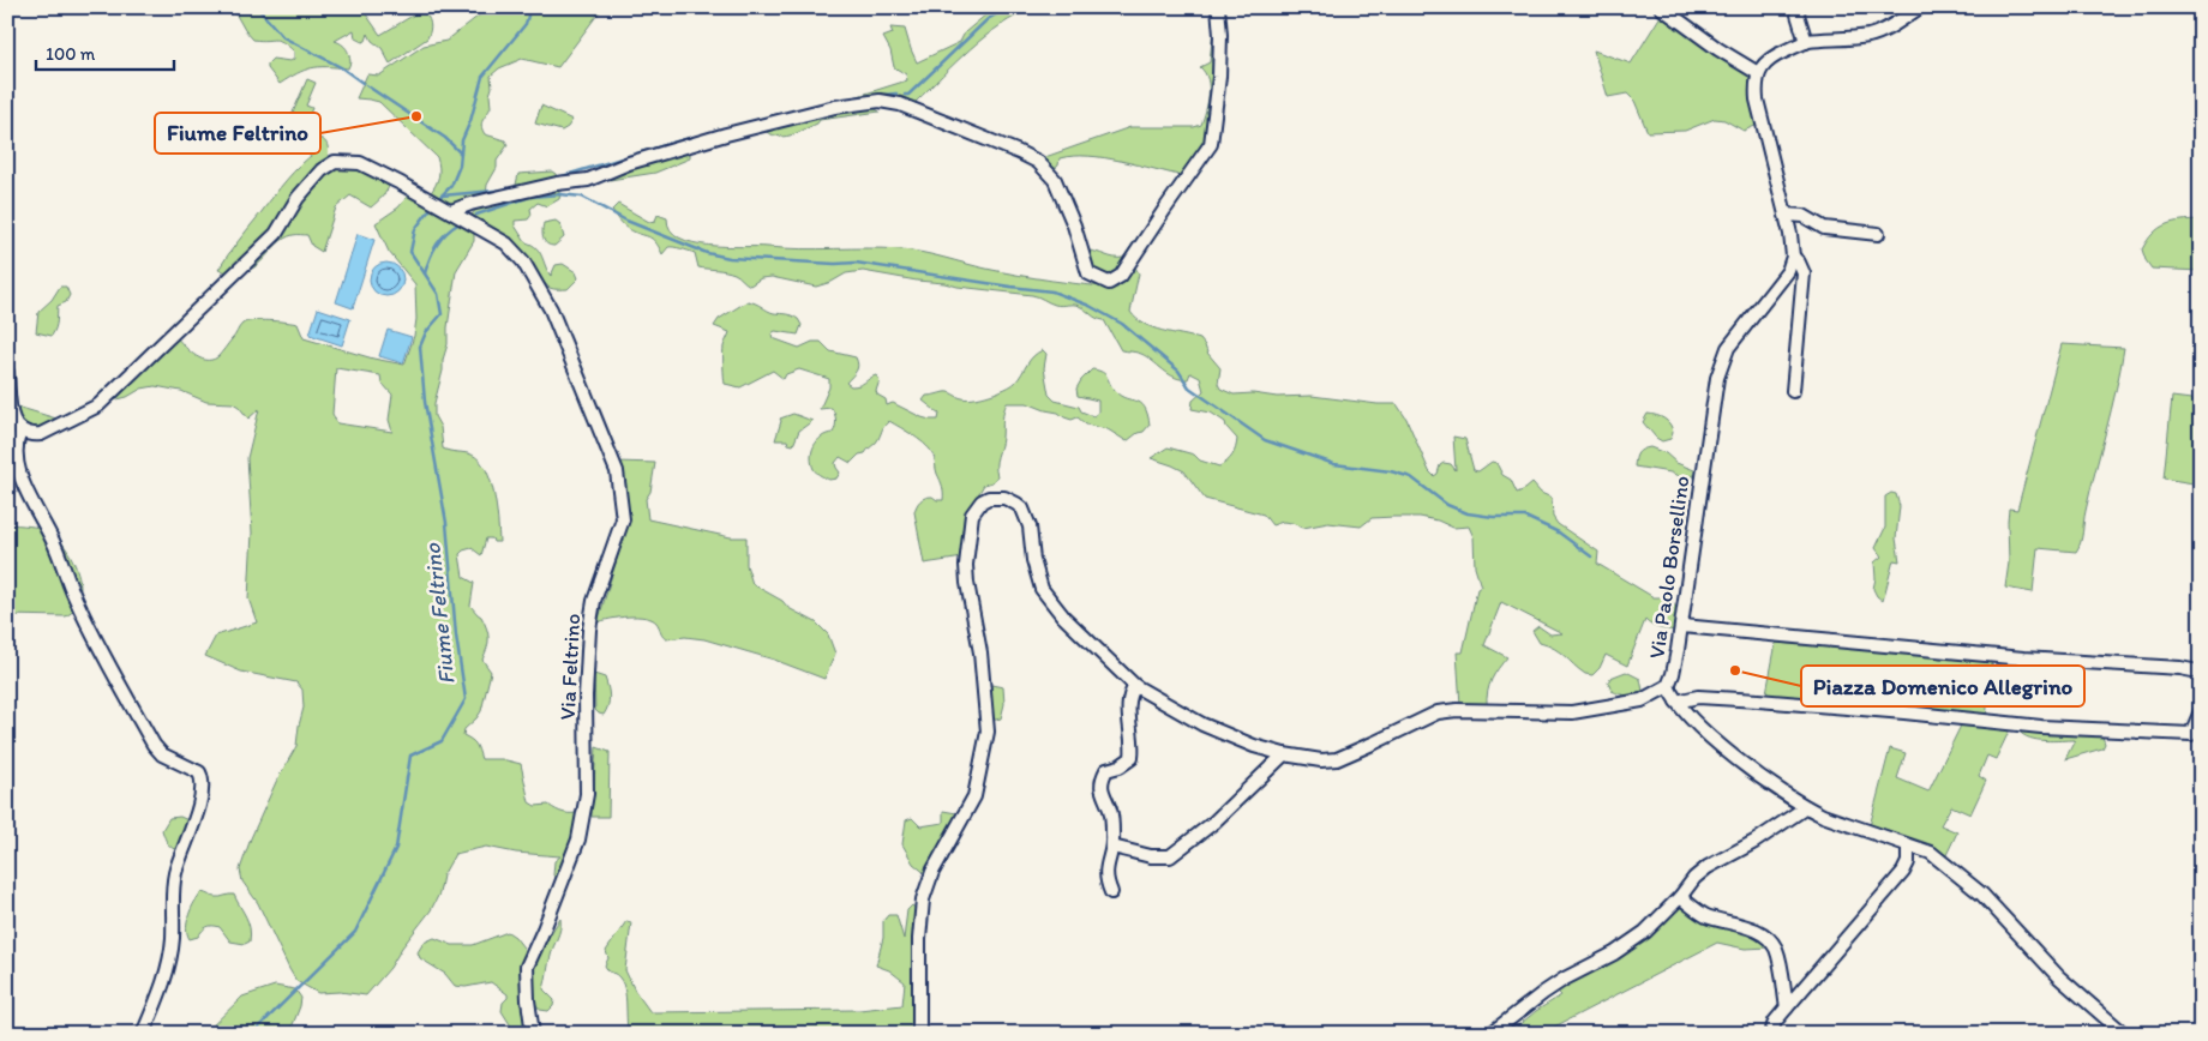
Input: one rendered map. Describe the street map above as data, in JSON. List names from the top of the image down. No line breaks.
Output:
{"streets":{"street":["Via Paolo Borsellino","Via Feltrino"]},"water":["Fiume Feltrino"],"places":["Fiume Feltrino","Piazza Domenico Allegrino"],"scale_bar":"100 m"}
